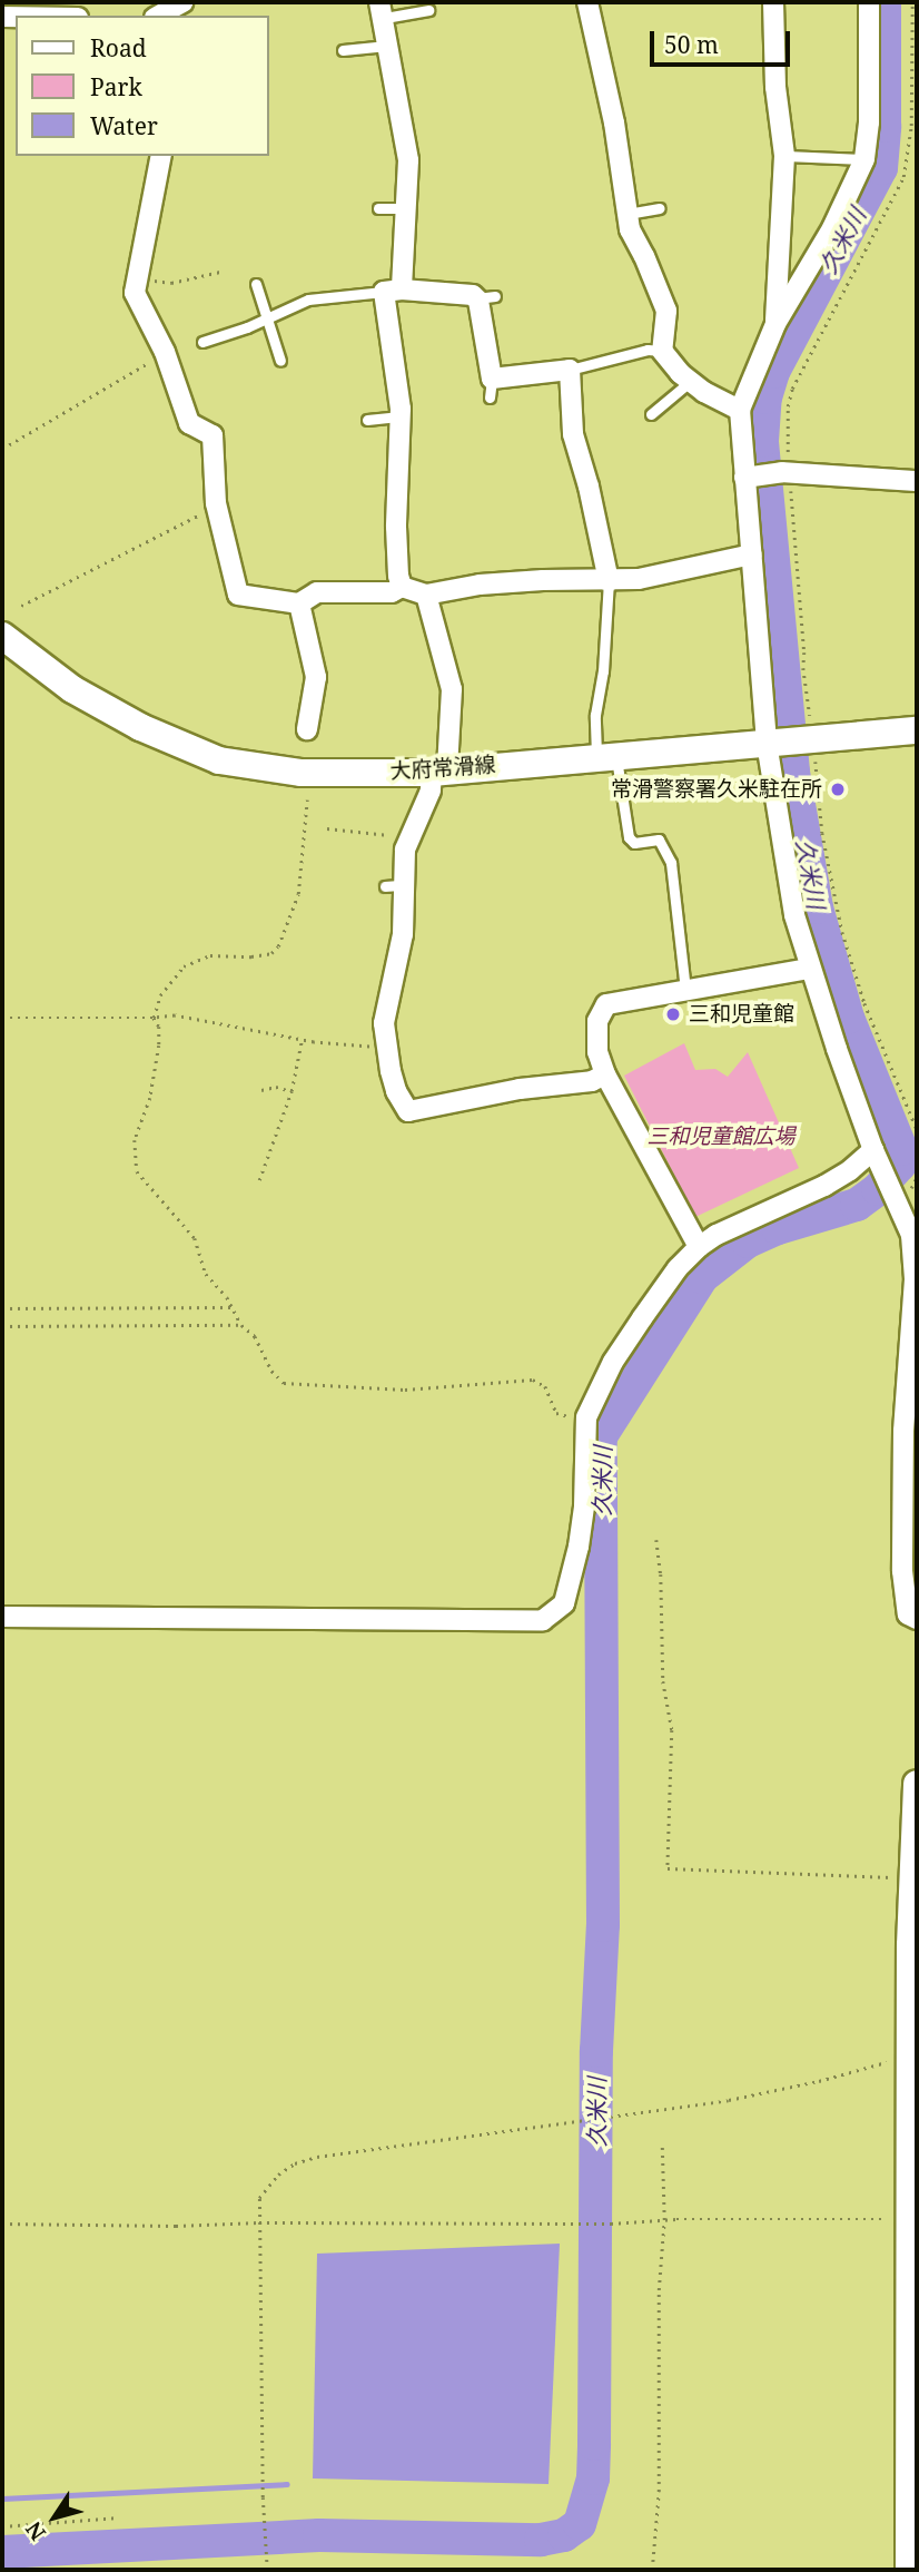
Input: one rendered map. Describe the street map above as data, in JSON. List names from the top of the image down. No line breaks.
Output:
{"streets":{"main road":["大府常滑線"]},"water":["久米川"],"parks":["三和児童館広場"],"places":["常滑警察署久米駐在所","三和児童館"],"legend":["Road","Park","Water"],"scale_bar":"50 m","north":"bottom left"}
